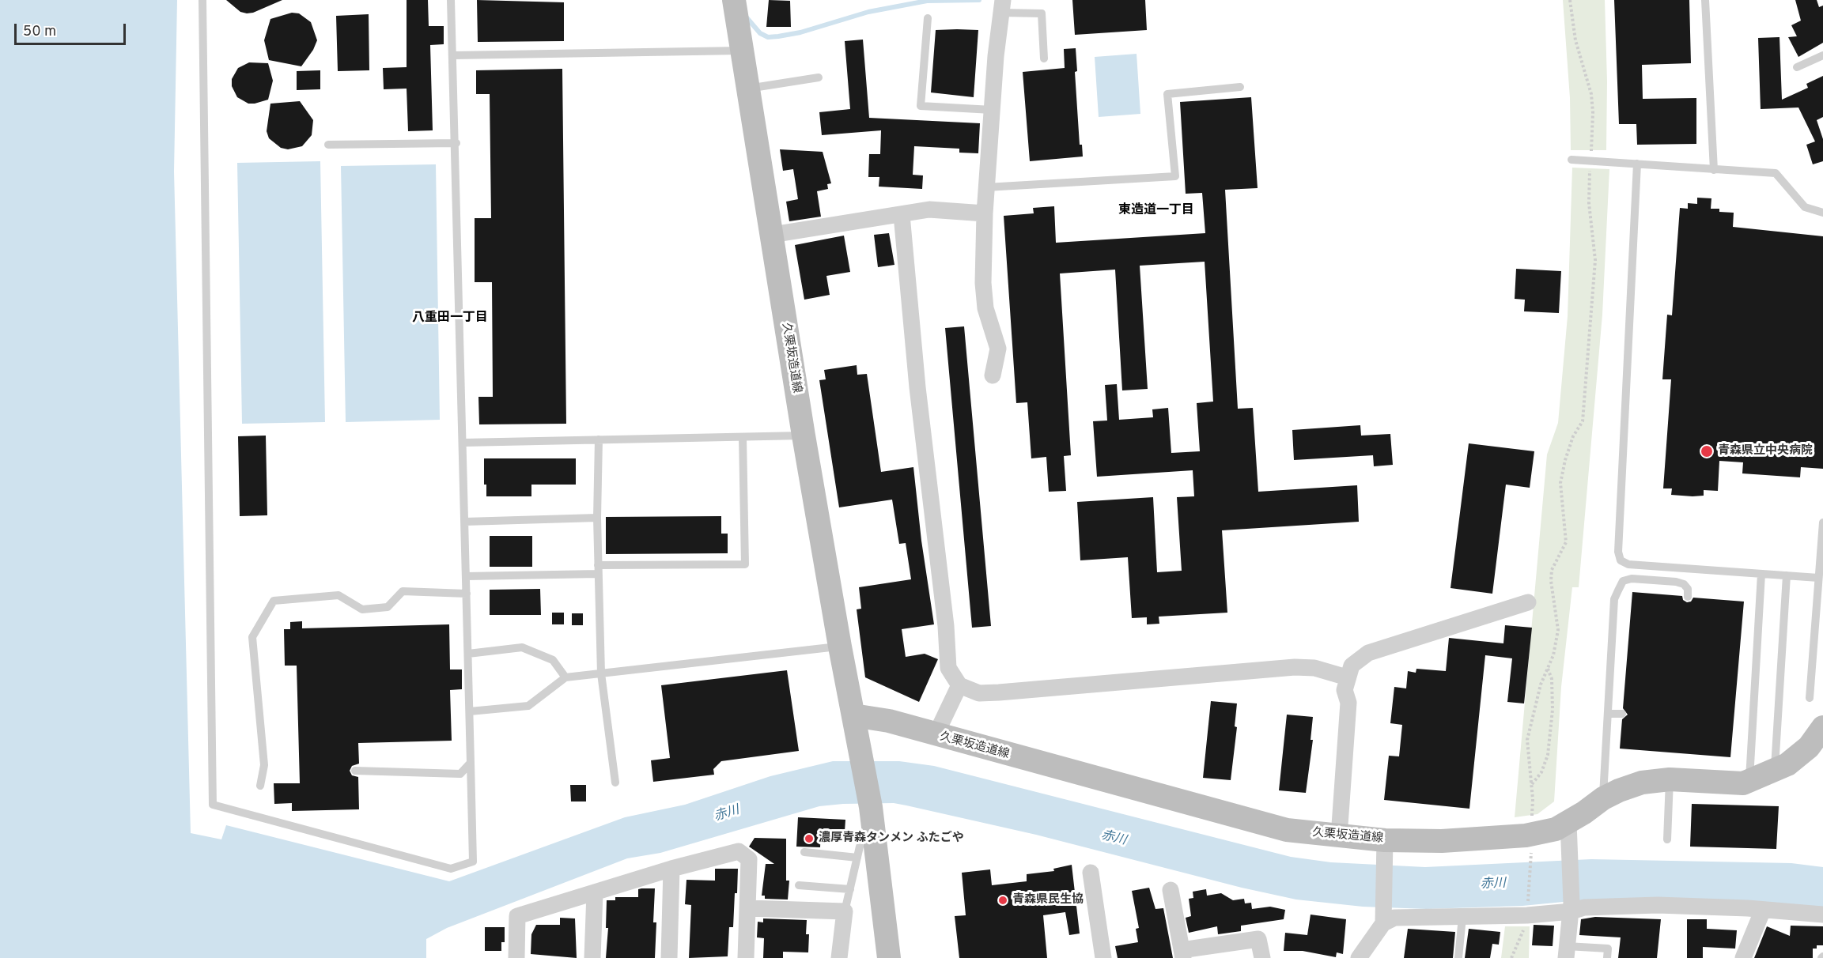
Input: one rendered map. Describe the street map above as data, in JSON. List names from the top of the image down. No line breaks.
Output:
{"streets":{"main road":["久栗坂造道線"]},"districts":["東造道一丁目","八重田一丁目"],"water":["赤川"],"places":["青森県立中央病院","濃厚青森タンメン ふたごや","青森県民生協"],"scale_bar":"50 m"}
